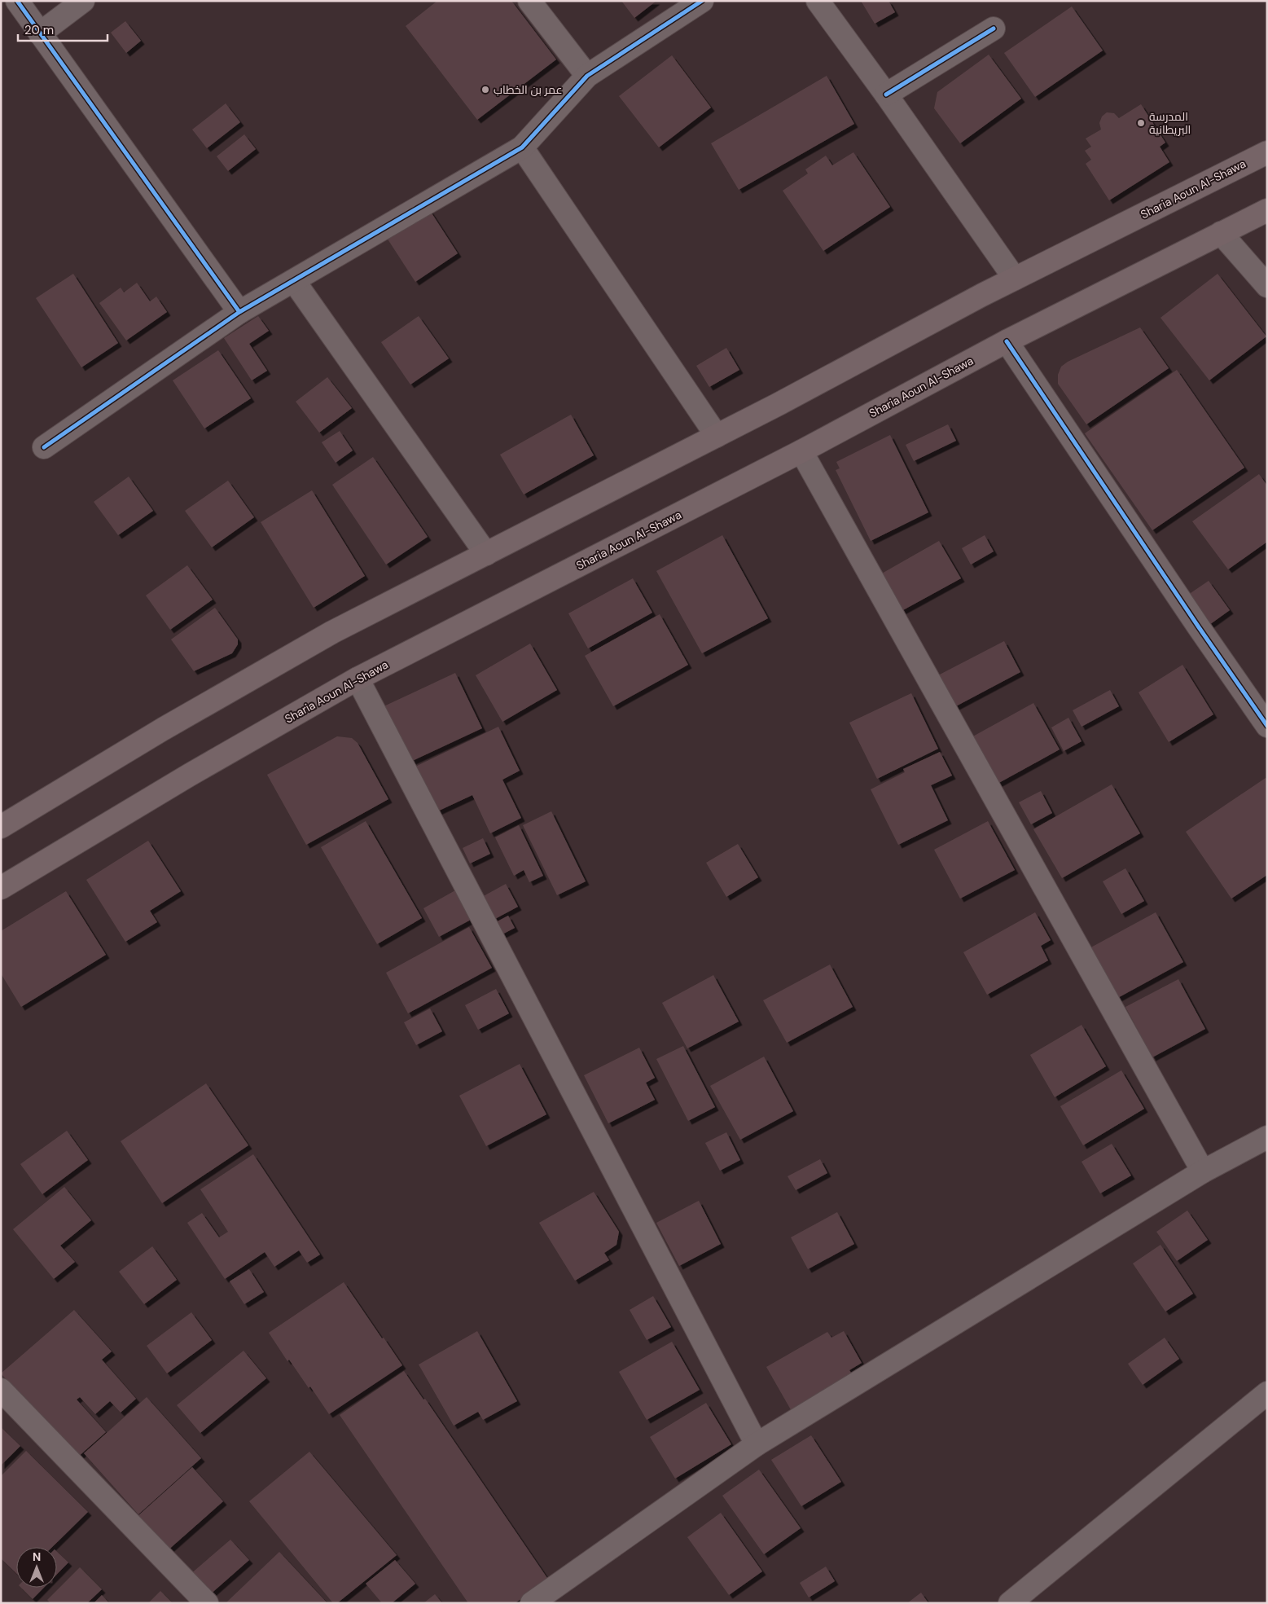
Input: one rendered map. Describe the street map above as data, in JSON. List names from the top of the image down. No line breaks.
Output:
{"streets":{"main road":["Sharia Aoun Al-Shawa"]},"places":["عمر بن الخطاب","المدرسة البريطانية"],"scale_bar":"20 m","north":"top"}
